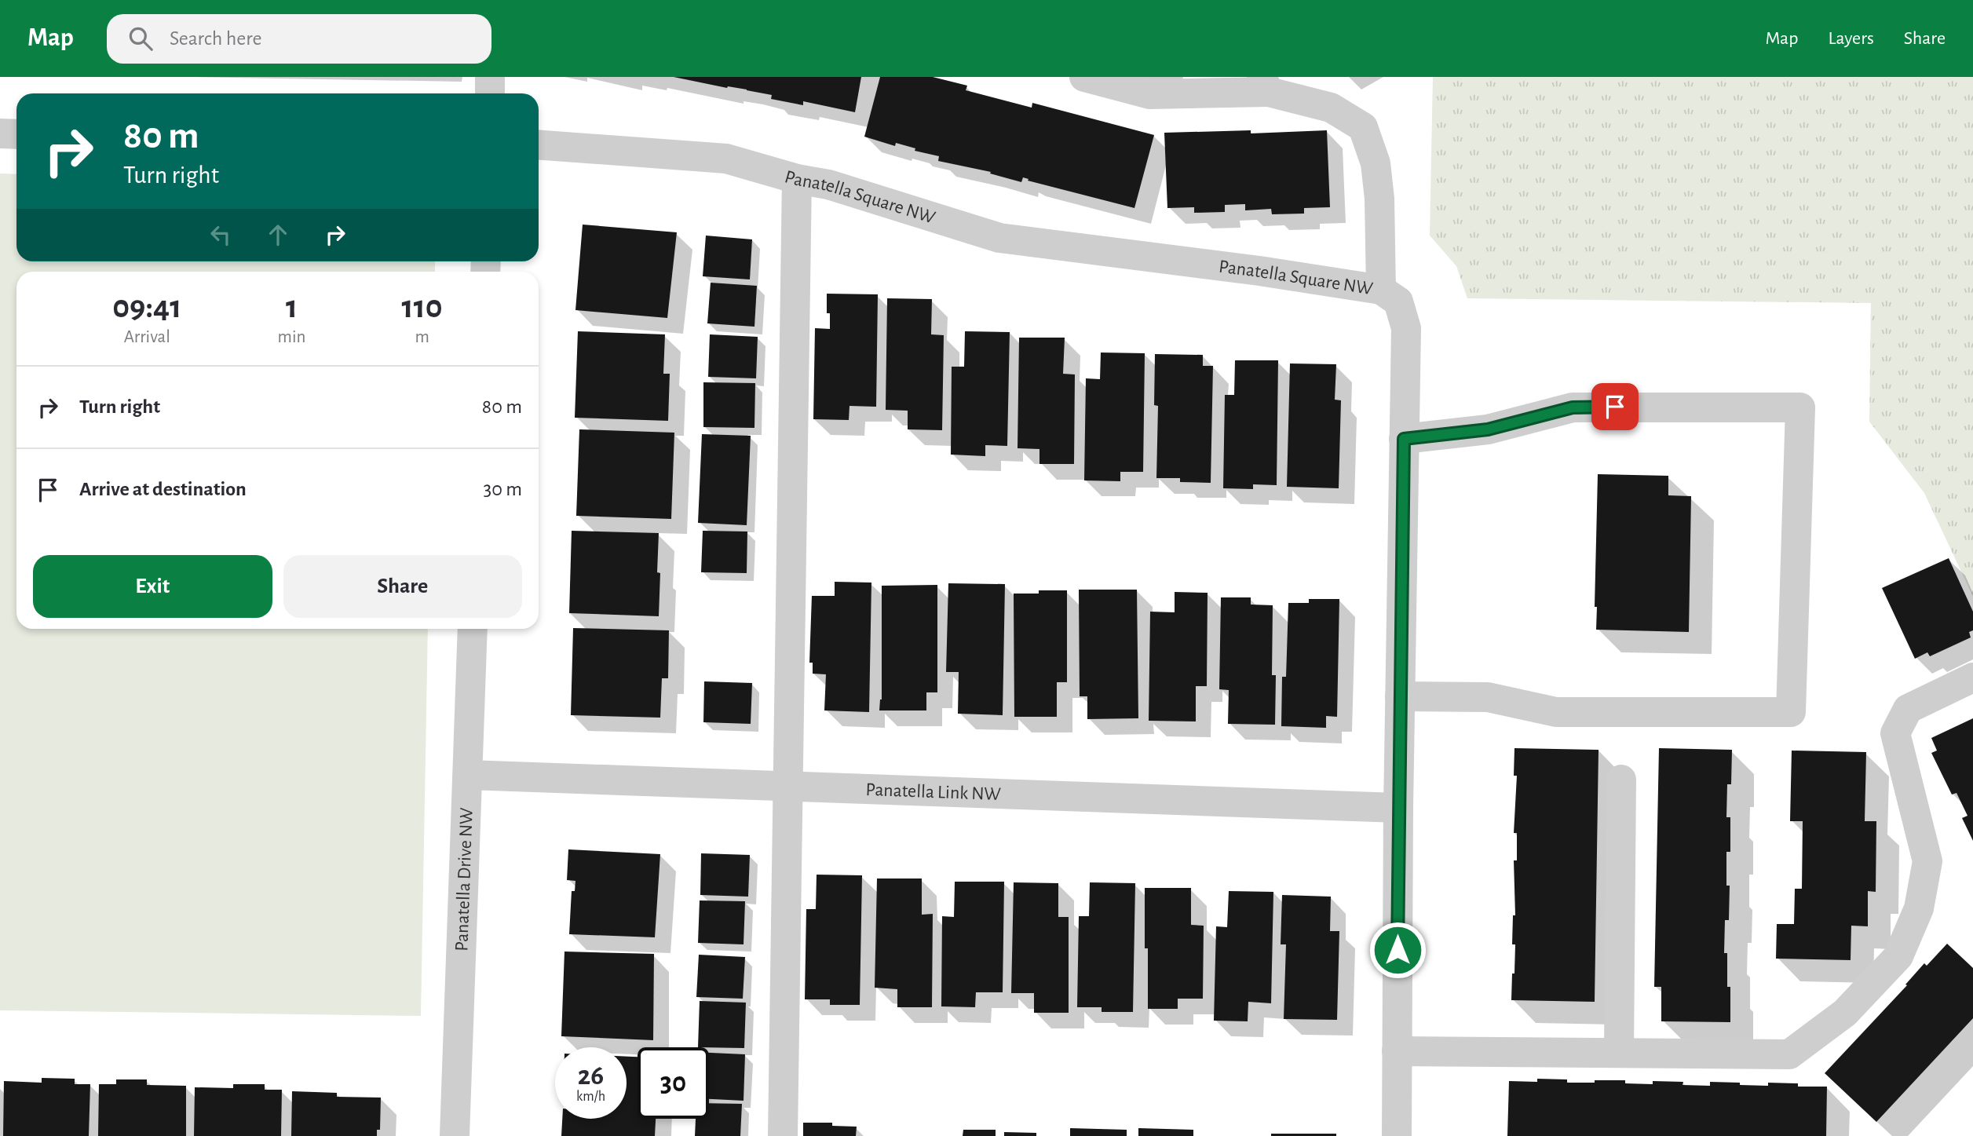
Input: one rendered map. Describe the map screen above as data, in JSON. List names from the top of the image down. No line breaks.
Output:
{"streets":{"street":["Panatella Square NW","Panatella Link NW","Panatella Drive NW"]},"crossings":[["Panatella Square NW","Panatella Link NW"],["Panatella Link NW","Panatella Drive NW"]],"page":{"header":"Map","search":"Search here","nav":["Map","Layers","Share"],"turn":["80 m","Turn right"],"eta":["09:41","Arrival","1","min","110","m"],"list":[{"name":"Turn right","value":"80 m"},{"name":"Arrive at destination","value":"30 m"}],"buttons":["Exit","Share"],"speed":"26 km/h","limit":"30"}}
